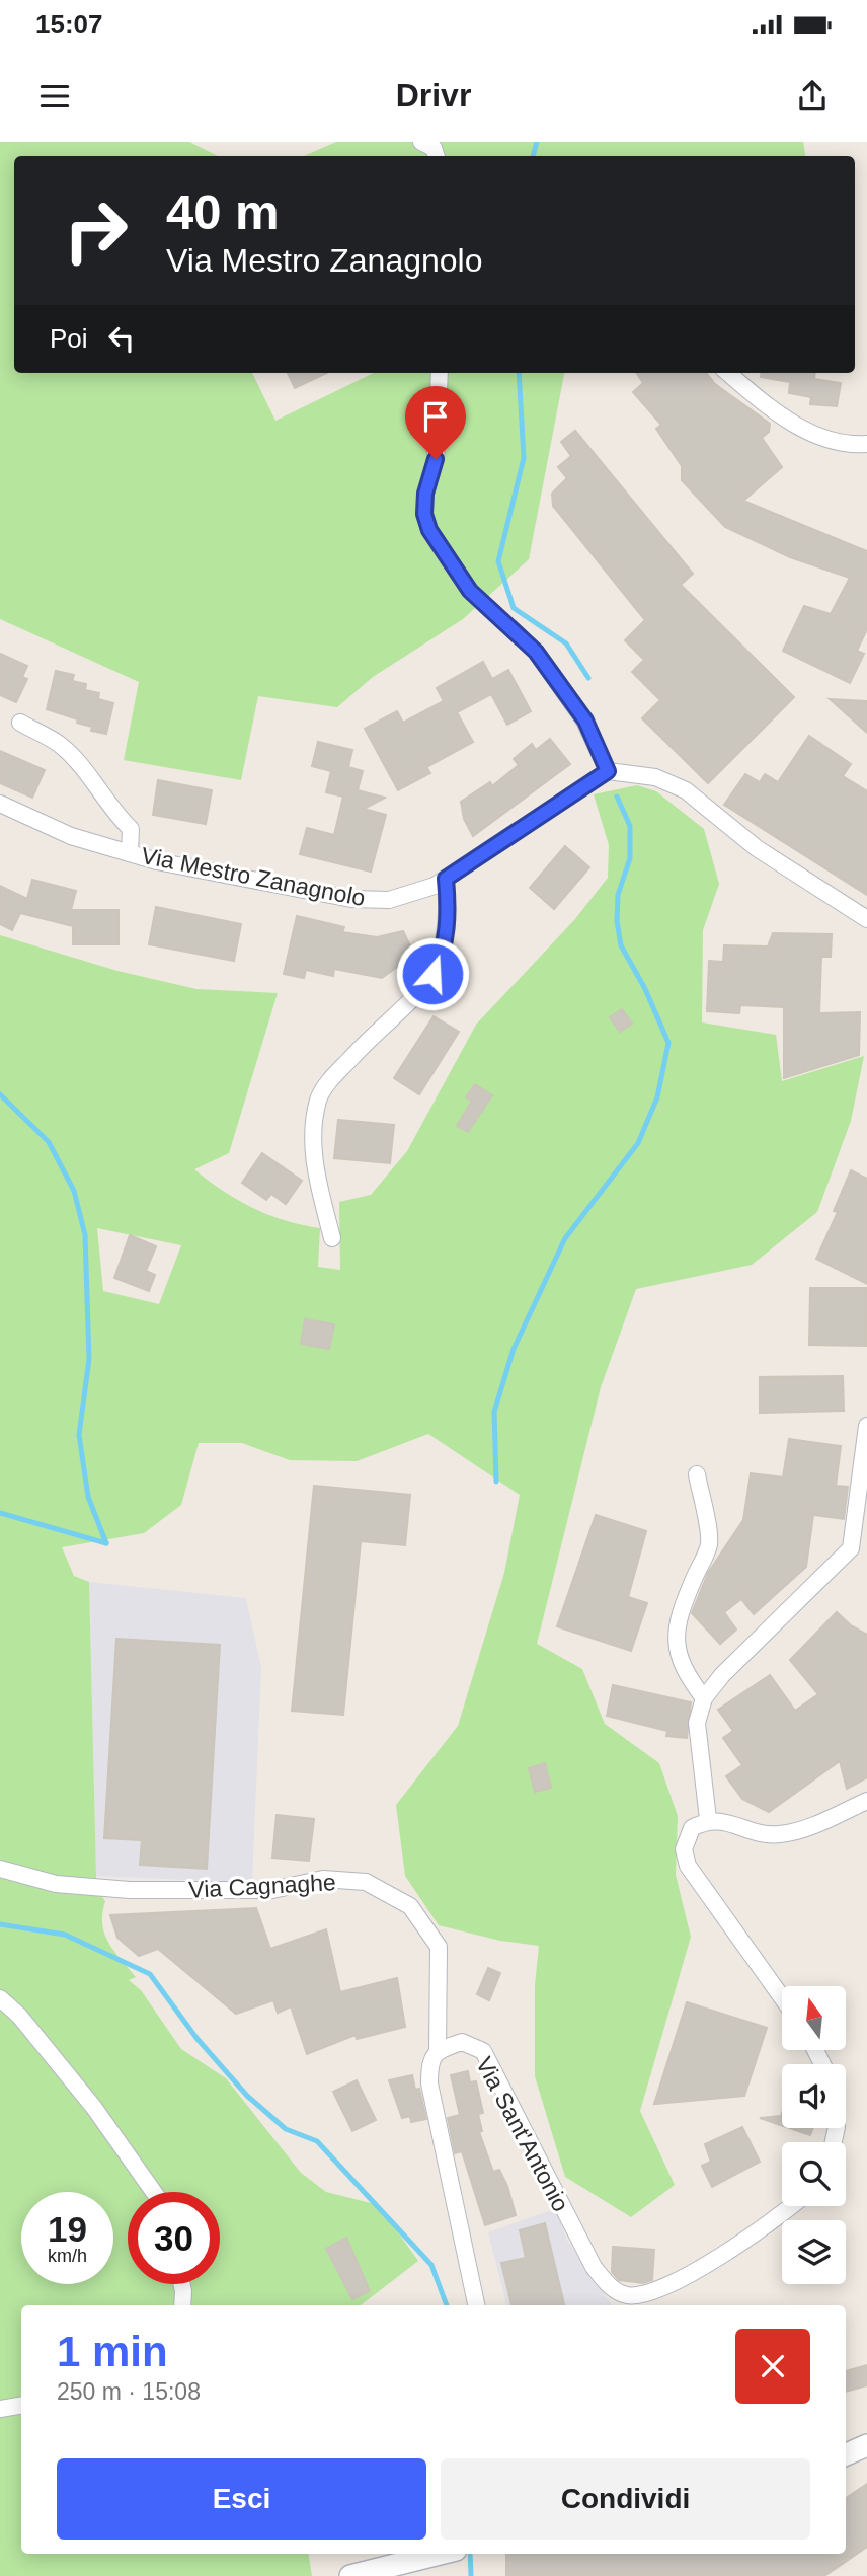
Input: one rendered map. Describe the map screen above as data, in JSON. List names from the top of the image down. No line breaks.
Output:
{"streets":{"street":["Via Mestro Zanagnolo","Via Cagnaghe","Via Sant'Antonio"]},"crossings":[["Via Cagnaghe","Via Sant'Antonio"]],"north":"top","page":{"status":"15:07","header":"Drivr","turn":["40 m","Via Mestro Zanagnolo"],"then":"Poi","speed":"19 km/h","limit":"30","heading":["1 min","250 m · 15:08"],"buttons":["Esci","Condividi"]}}
